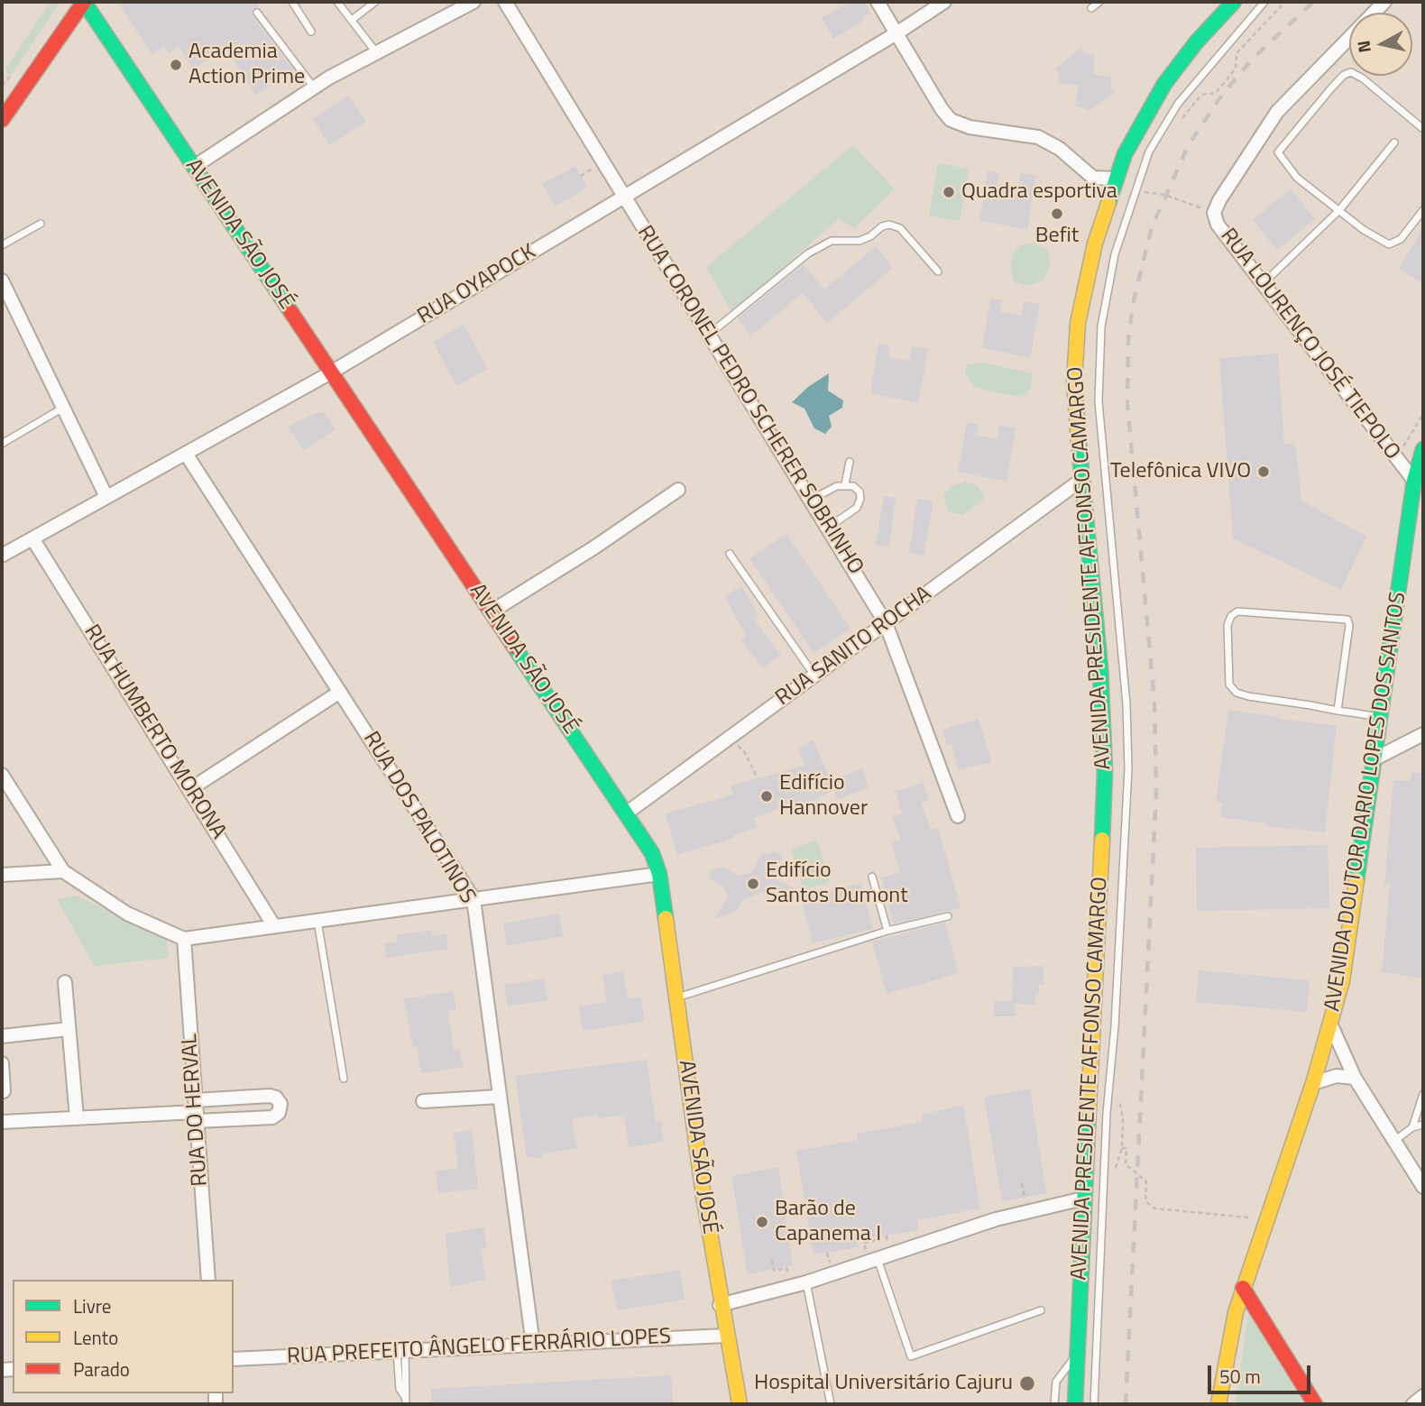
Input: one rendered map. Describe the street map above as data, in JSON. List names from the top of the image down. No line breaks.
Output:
{"streets":{"main road":["AVENIDA SÃO JOSÉ","AVENIDA PRESIDENTE AFFONSO CAMARGO","AVENIDA DOUTOR DARIO LOPES DOS SANTOS"],"street":["RUA OYAPOCK","RUA LOURENÇO JOSÉ TIEPOLO","RUA CORONEL PEDRO SCHERER SOBRINHO","RUA SANITO ROCHA","RUA HUMBERTO MORONA","RUA DOS PALOTINOS","RUA DO HERVAL","RUA PREFEITO ÂNGELO FERRÁRIO LOPES"]},"crossings":[["AVENIDA SÃO JOSÉ","RUA OYAPOCK"],["AVENIDA SÃO JOSÉ","RUA SANITO ROCHA"],["AVENIDA SÃO JOSÉ","RUA PREFEITO ÂNGELO FERRÁRIO LOPES"],["RUA OYAPOCK","RUA CORONEL PEDRO SCHERER SOBRINHO"],["RUA OYAPOCK","RUA HUMBERTO MORONA"],["RUA OYAPOCK","RUA DOS PALOTINOS"],["RUA LOURENÇO JOSÉ TIEPOLO","AVENIDA DOUTOR DARIO LOPES DOS SANTOS"],["RUA CORONEL PEDRO SCHERER SOBRINHO","RUA SANITO ROCHA"],["AVENIDA PRESIDENTE AFFONSO CAMARGO","RUA SANITO ROCHA"],["RUA DOS PALOTINOS","RUA PREFEITO ÂNGELO FERRÁRIO LOPES"]],"places":["Academia Action Prime","Quadra esportiva","Befit","Telefônica VIVO","Edifício Hannover","Edifício Santos Dumont","Barão de Capanema I","Hospital Universitário Cajuru"],"legend":["Livre","Lento","Parado"],"scale_bar":"50 m","north":"left"}
